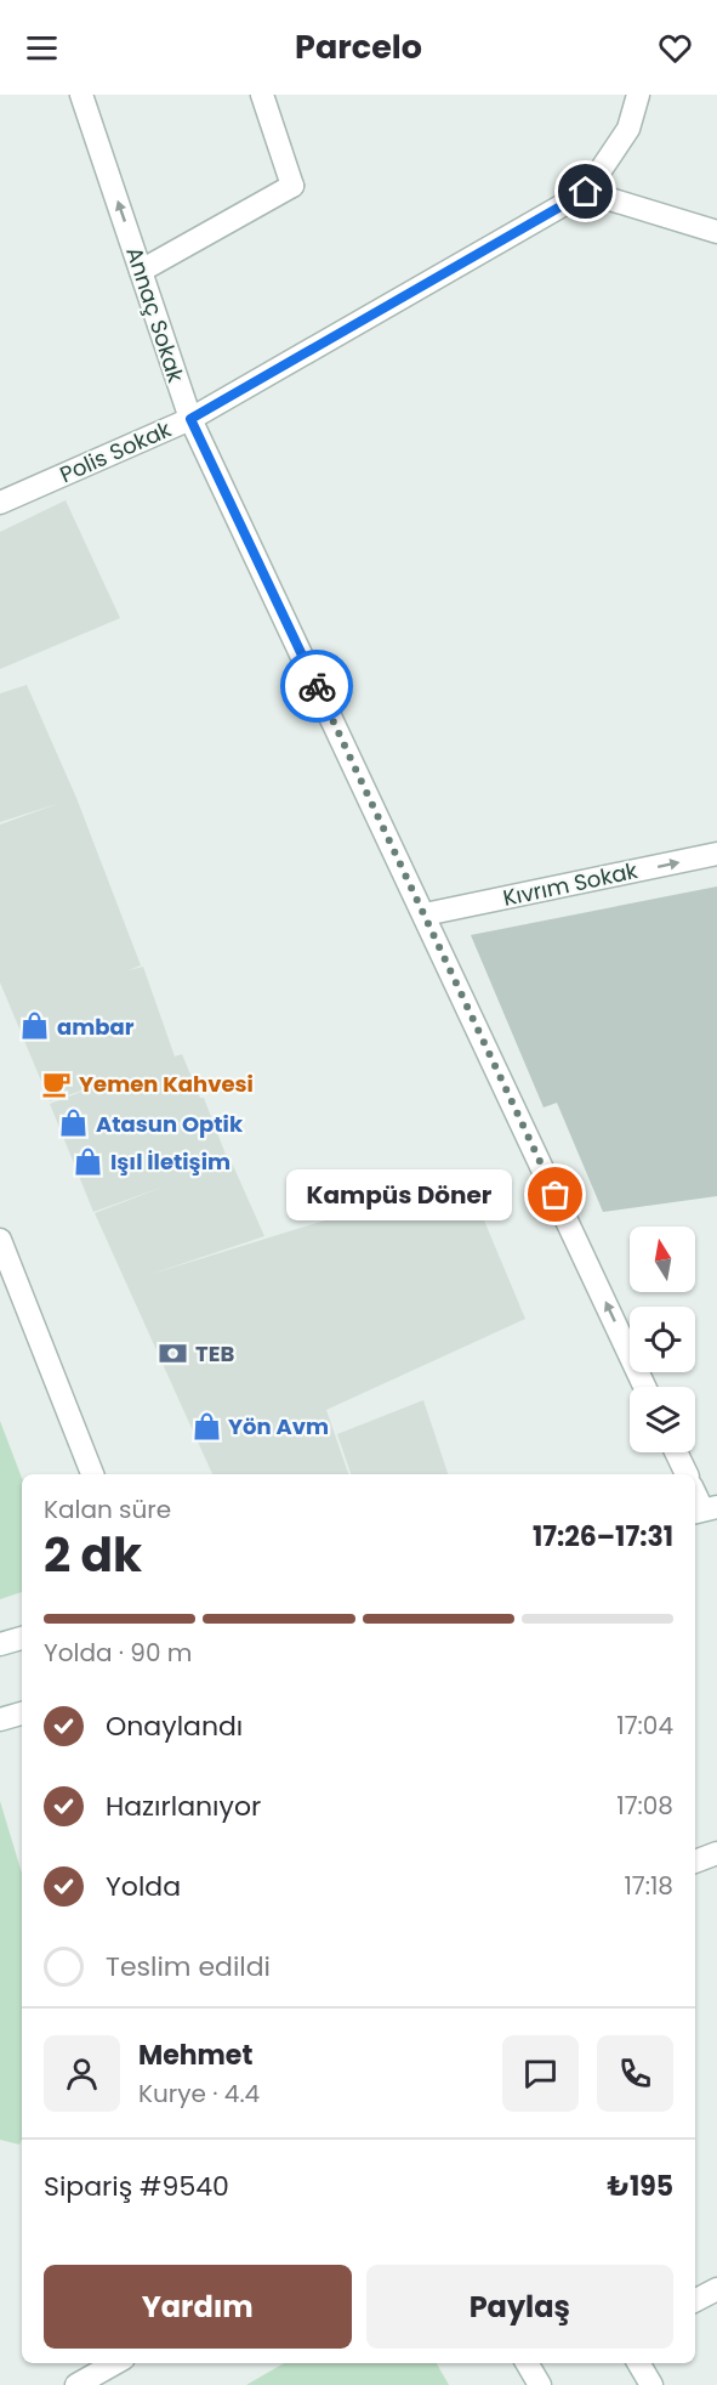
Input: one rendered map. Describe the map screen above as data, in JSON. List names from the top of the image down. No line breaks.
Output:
{"streets":{"street":["Annaç Sokak","Polis Sokak","Kıvrım Sokak"]},"crossings":[["Annaç Sokak","Polis Sokak"],["Annaç Sokak","Kıvrım Sokak"]],"one_way":["Annaç Sokak","Kıvrım Sokak"],"places":{"shop":["ambar","Atasun Optik","Işıl İletişim","Yön Avm"],"cafe":["Yemen Kahvesi"],"other":["Kampüs Döner"],"bank":["TEB"]},"north":"top","page":{"header":"Parcelo","bubble":"Kampüs Döner","heading":["2 dk","Kalan süre","17:26–17:31"],"panel":["Mehmet","Kurye · 4.4","Sipariş #9540","₺195"],"bar":"Yolda · 90 m","list":[["Onaylandı","17:04"],["Hazırlanıyor","17:08"],["Yolda","17:18"],"Teslim edildi"],"buttons":["Yardım","Paylaş"]}}
